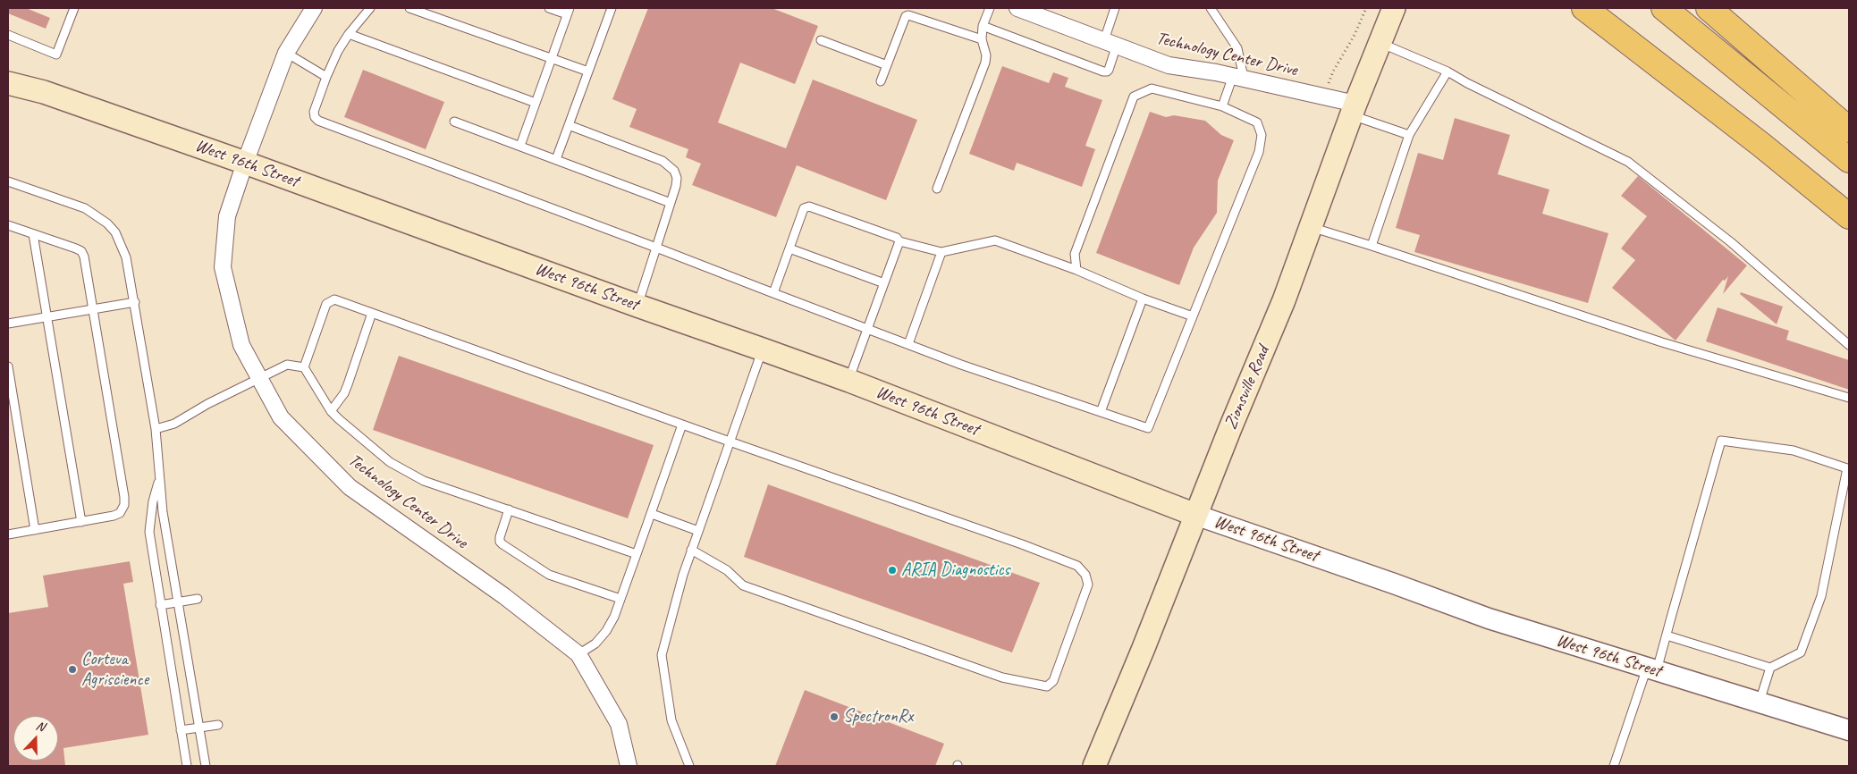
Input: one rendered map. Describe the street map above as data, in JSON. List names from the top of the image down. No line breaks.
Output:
{"streets":{"main road":["West 96th Street","Zionsville Road"],"street":["Technology Center Drive"]},"crossings":[["Technology Center Drive","West 96th Street"],["Technology Center Drive","Zionsville Road"],["West 96th Street","Zionsville Road"]],"places":["ARIA Diagnostics","Corteva Agriscience","SpectronRx"],"north":"top"}
